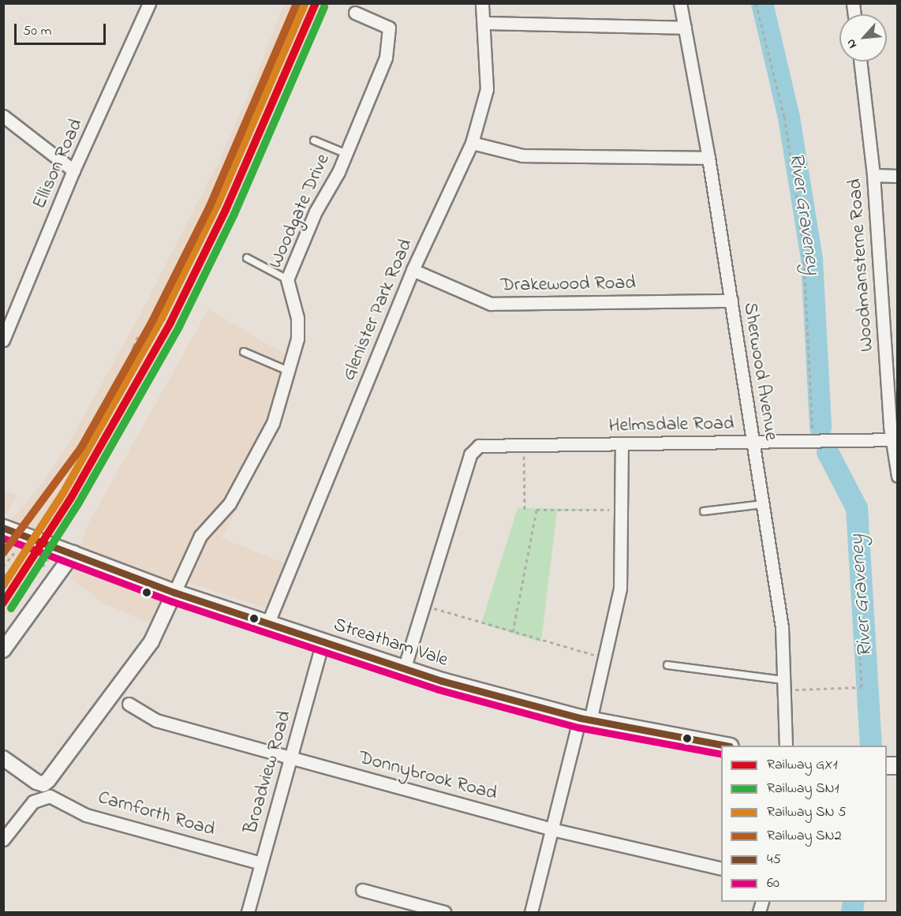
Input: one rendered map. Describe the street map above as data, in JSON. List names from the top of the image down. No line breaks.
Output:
{"streets":{"main road":["Streatham Vale"],"street":["Ellison Road","Woodgate Drive","Woodmansterne Road","Drakewood Road","Glenister Park Road","Sherwood Avenue","Helmsdale Road","Broadview Road","Donnybrook Road","Carnforth Road"]},"crossings":[["Woodgate Drive","Streatham Vale"],["Woodmansterne Road","Helmsdale Road"],["Drakewood Road","Glenister Park Road"],["Drakewood Road","Sherwood Avenue"],["Glenister Park Road","Streatham Vale"],["Sherwood Avenue","Helmsdale Road"],["Helmsdale Road","Streatham Vale"],["Streatham Vale","Broadview Road"],["Broadview Road","Donnybrook Road"],["Broadview Road","Carnforth Road"]],"water":["River Graveney"],"lines":["rail line GX1","rail line SN2","rail line SN1","transit line 45","transit line 60"],"legend":["Railway GX1","Railway SN1","Railway SN 5","Railway SN2","45","60"],"scale_bar":"50 m","north":"bottom left"}
